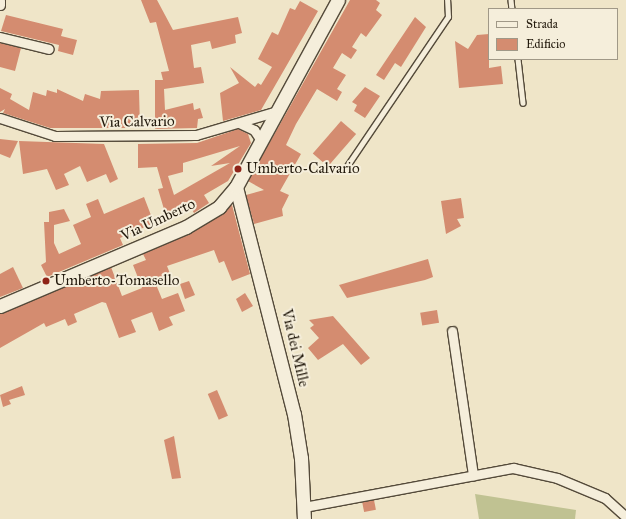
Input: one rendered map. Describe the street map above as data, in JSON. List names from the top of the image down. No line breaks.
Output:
{"streets":{"main road":["Via Umberto","Via dei Mille"],"street":["Via Calvario"]},"crossings":[["Via Calvario","Via Umberto"],["Via Umberto","Via dei Mille"]],"places":["Umberto-Calvario","Umberto-Tomasello"],"legend":["Strada","Edificio"]}
